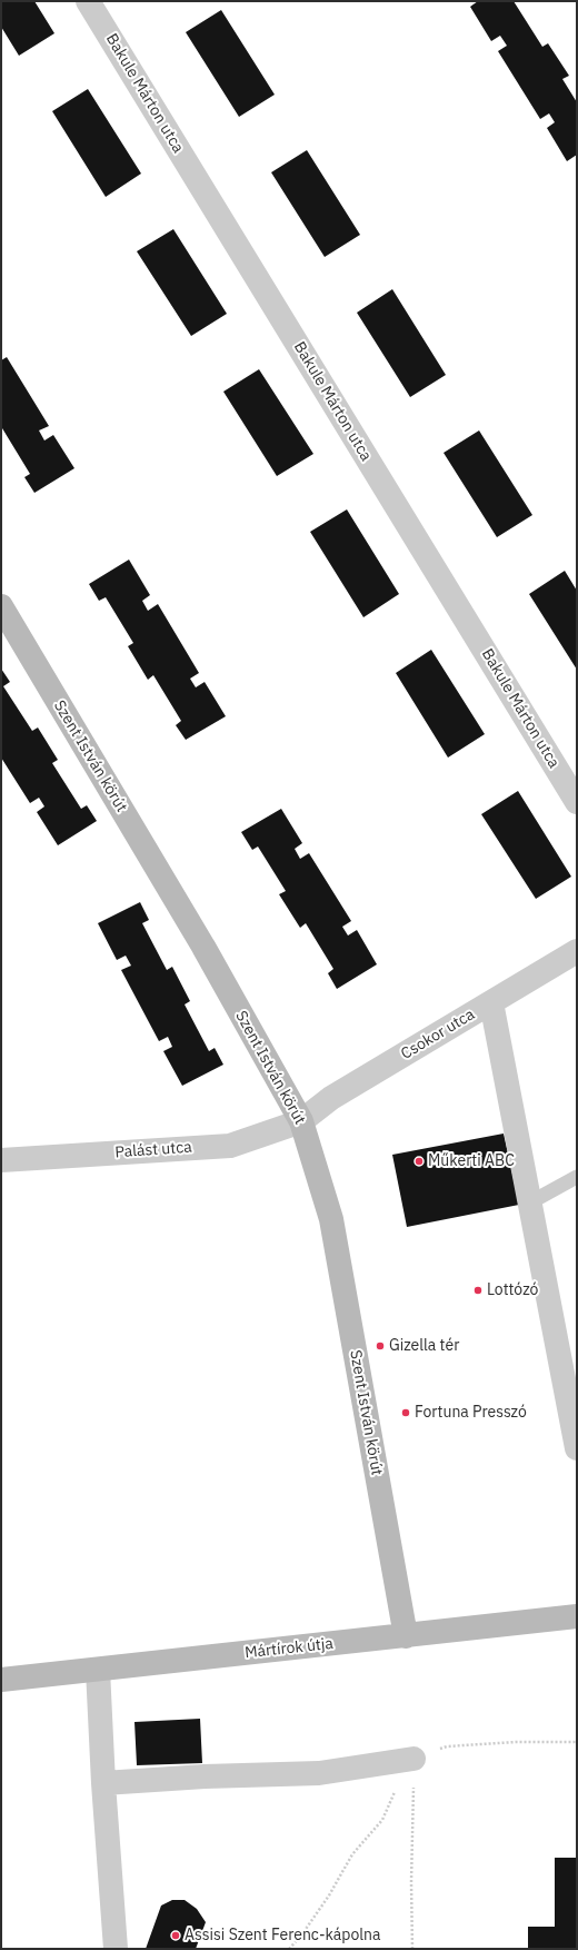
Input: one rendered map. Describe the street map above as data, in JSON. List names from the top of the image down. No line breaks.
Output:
{"streets":{"street":["Bakule Márton utca","Szent István körút","Csokor utca","Palást utca","Mártírok útja"]},"crossings":[["Szent István körút","Csokor utca"],["Szent István körút","Palást utca"],["Szent István körút","Mártírok útja"],["Csokor utca","Palást utca"]],"places":["Műkerti ABC","Lottózó","Gizella tér","Fortuna Presszó","Assisi Szent Ferenc-kápolna"]}
